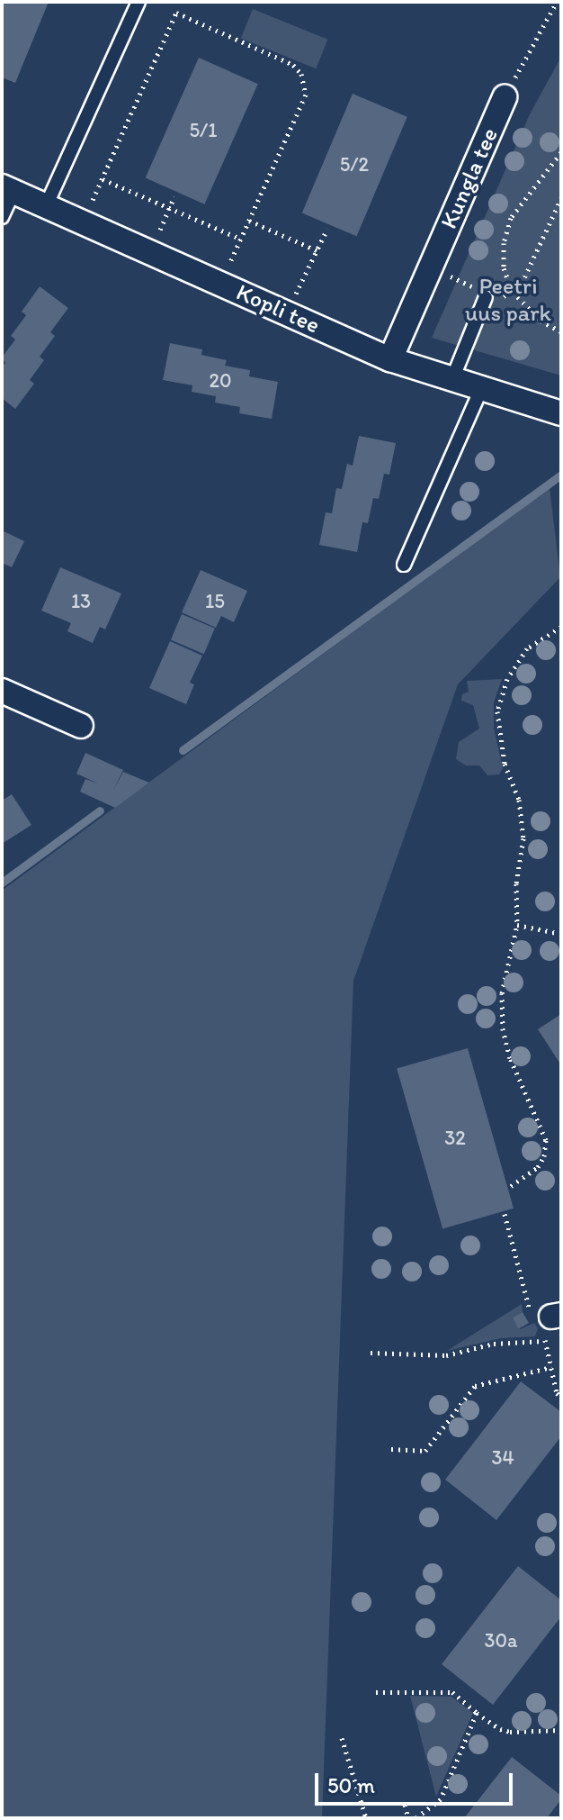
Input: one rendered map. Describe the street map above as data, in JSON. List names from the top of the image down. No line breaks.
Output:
{"streets":{"street":["Kungla tee","Kopli tee"]},"crossings":[["Kungla tee","Kopli tee"]],"parks":["Peetri uus park"],"house_numbers":["5/1","5/2","20","13","15","32","34","30a"],"scale_bar":"50 m"}
